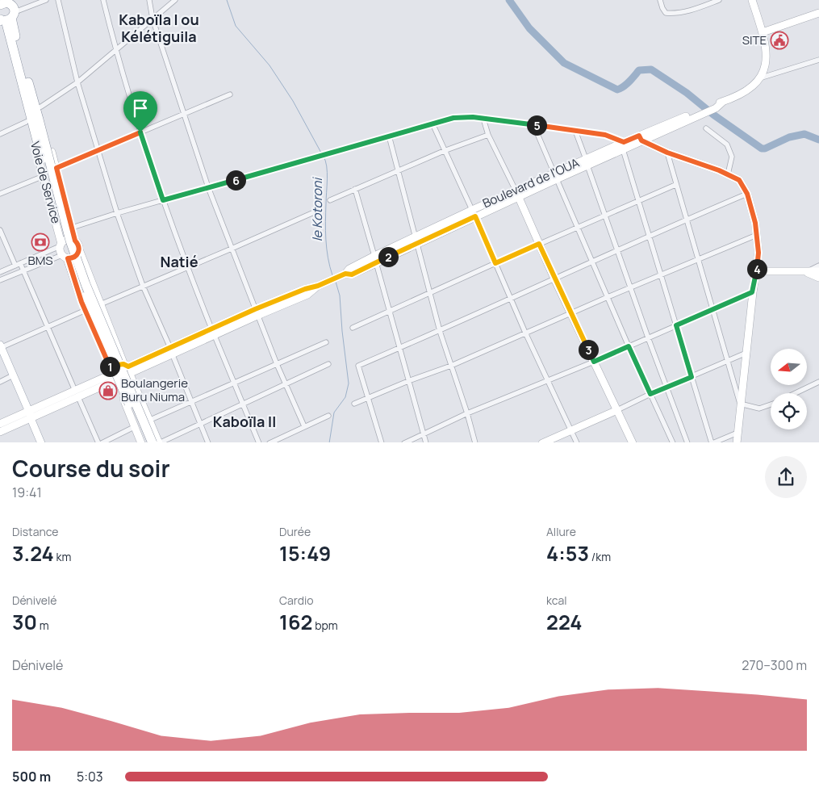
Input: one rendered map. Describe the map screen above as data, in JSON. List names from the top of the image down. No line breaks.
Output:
{"streets":{"main road":["Voie de Service","Boulevard de l'OUA"]},"districts":["Kaboïla I ou Kélétiguila","Natié","Kaboïla II"],"water":["le Kotoroni"],"places":{"public building":["SITE"],"bank":["BMS"],"shop":["Boulangerie Buru Niuma"]},"north":"left","page":{"pins":["5","6","2","4","3","1"],"heading":["Course du soir","19:41"],"stats":[["Distance","3.24 km"],["Durée","15:49"],["Allure","4:53 /km"],["Dénivelé","30 m"],["Cardio","162 bpm"],["kcal","224"]],"chart":["Dénivelé","270–300 m"],"list":[{"name":"500 m","note":"5:03"}]}}
